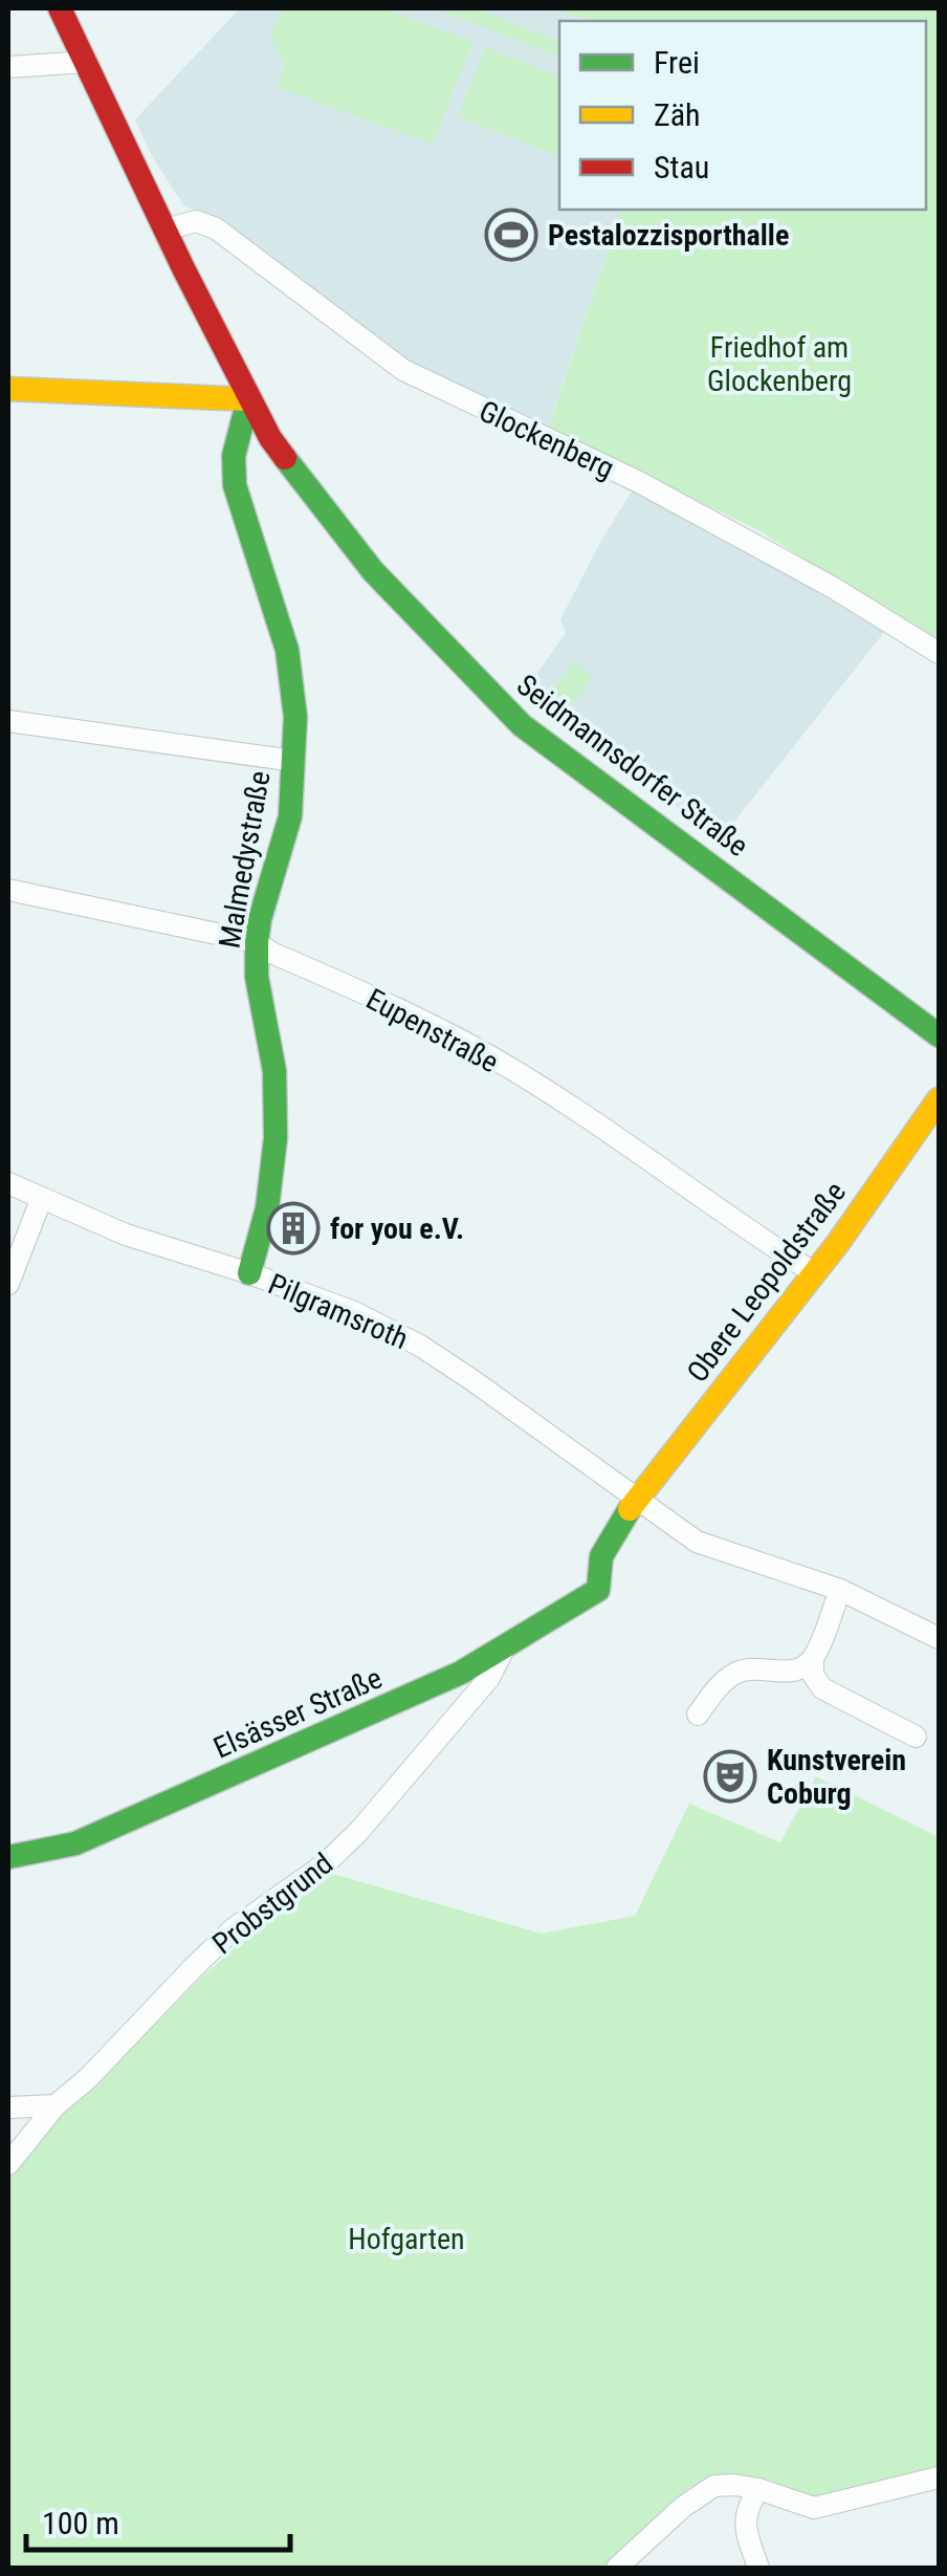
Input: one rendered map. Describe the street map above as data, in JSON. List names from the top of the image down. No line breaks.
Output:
{"streets":{"street":["Glockenberg","Seidmannsdorfer Straße","Malmedystraße","Eupenstraße","Obere Leopoldstraße","Pilgramsroth","Elsässer Straße","Probstgrund"]},"crossings":[["Glockenberg","Seidmannsdorfer Straße"],["Seidmannsdorfer Straße","Malmedystraße"],["Malmedystraße","Eupenstraße"],["Malmedystraße","Pilgramsroth"],["Eupenstraße","Obere Leopoldstraße"],["Obere Leopoldstraße","Pilgramsroth"],["Obere Leopoldstraße","Elsässer Straße"],["Elsässer Straße","Probstgrund"]],"parks":["Friedhof am Glockenberg","Hofgarten"],"places":{"sports":["Pestalozzisporthalle"],"building":["for you e.V."],"theatre":["Kunstverein Coburg"]},"legend":["Frei","Zäh","Stau"],"scale_bar":"100 m"}
